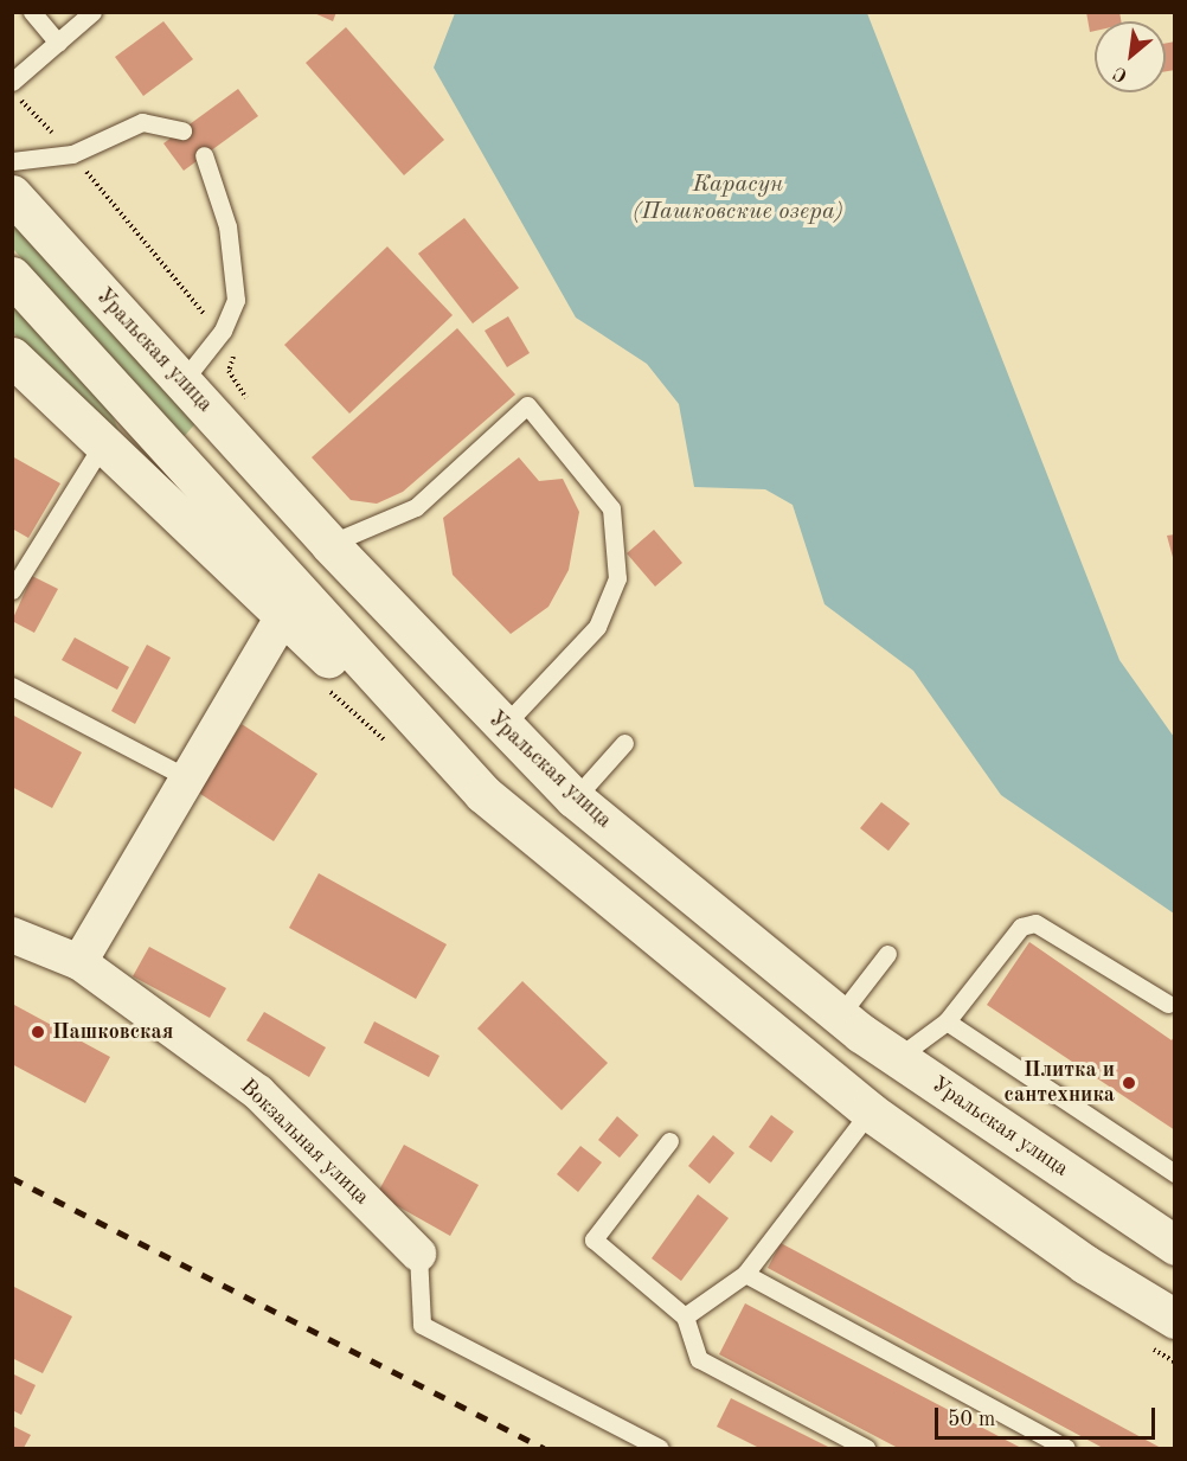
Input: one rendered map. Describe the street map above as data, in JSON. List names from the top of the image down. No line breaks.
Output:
{"streets":{"main road":["Уральская улица"],"street":["Вокзальная улица"]},"water":["Карасун (Пашковские озера)"],"places":["Пашковская","Плитка и сантехника"],"scale_bar":"50 m","north":"bottom left"}
